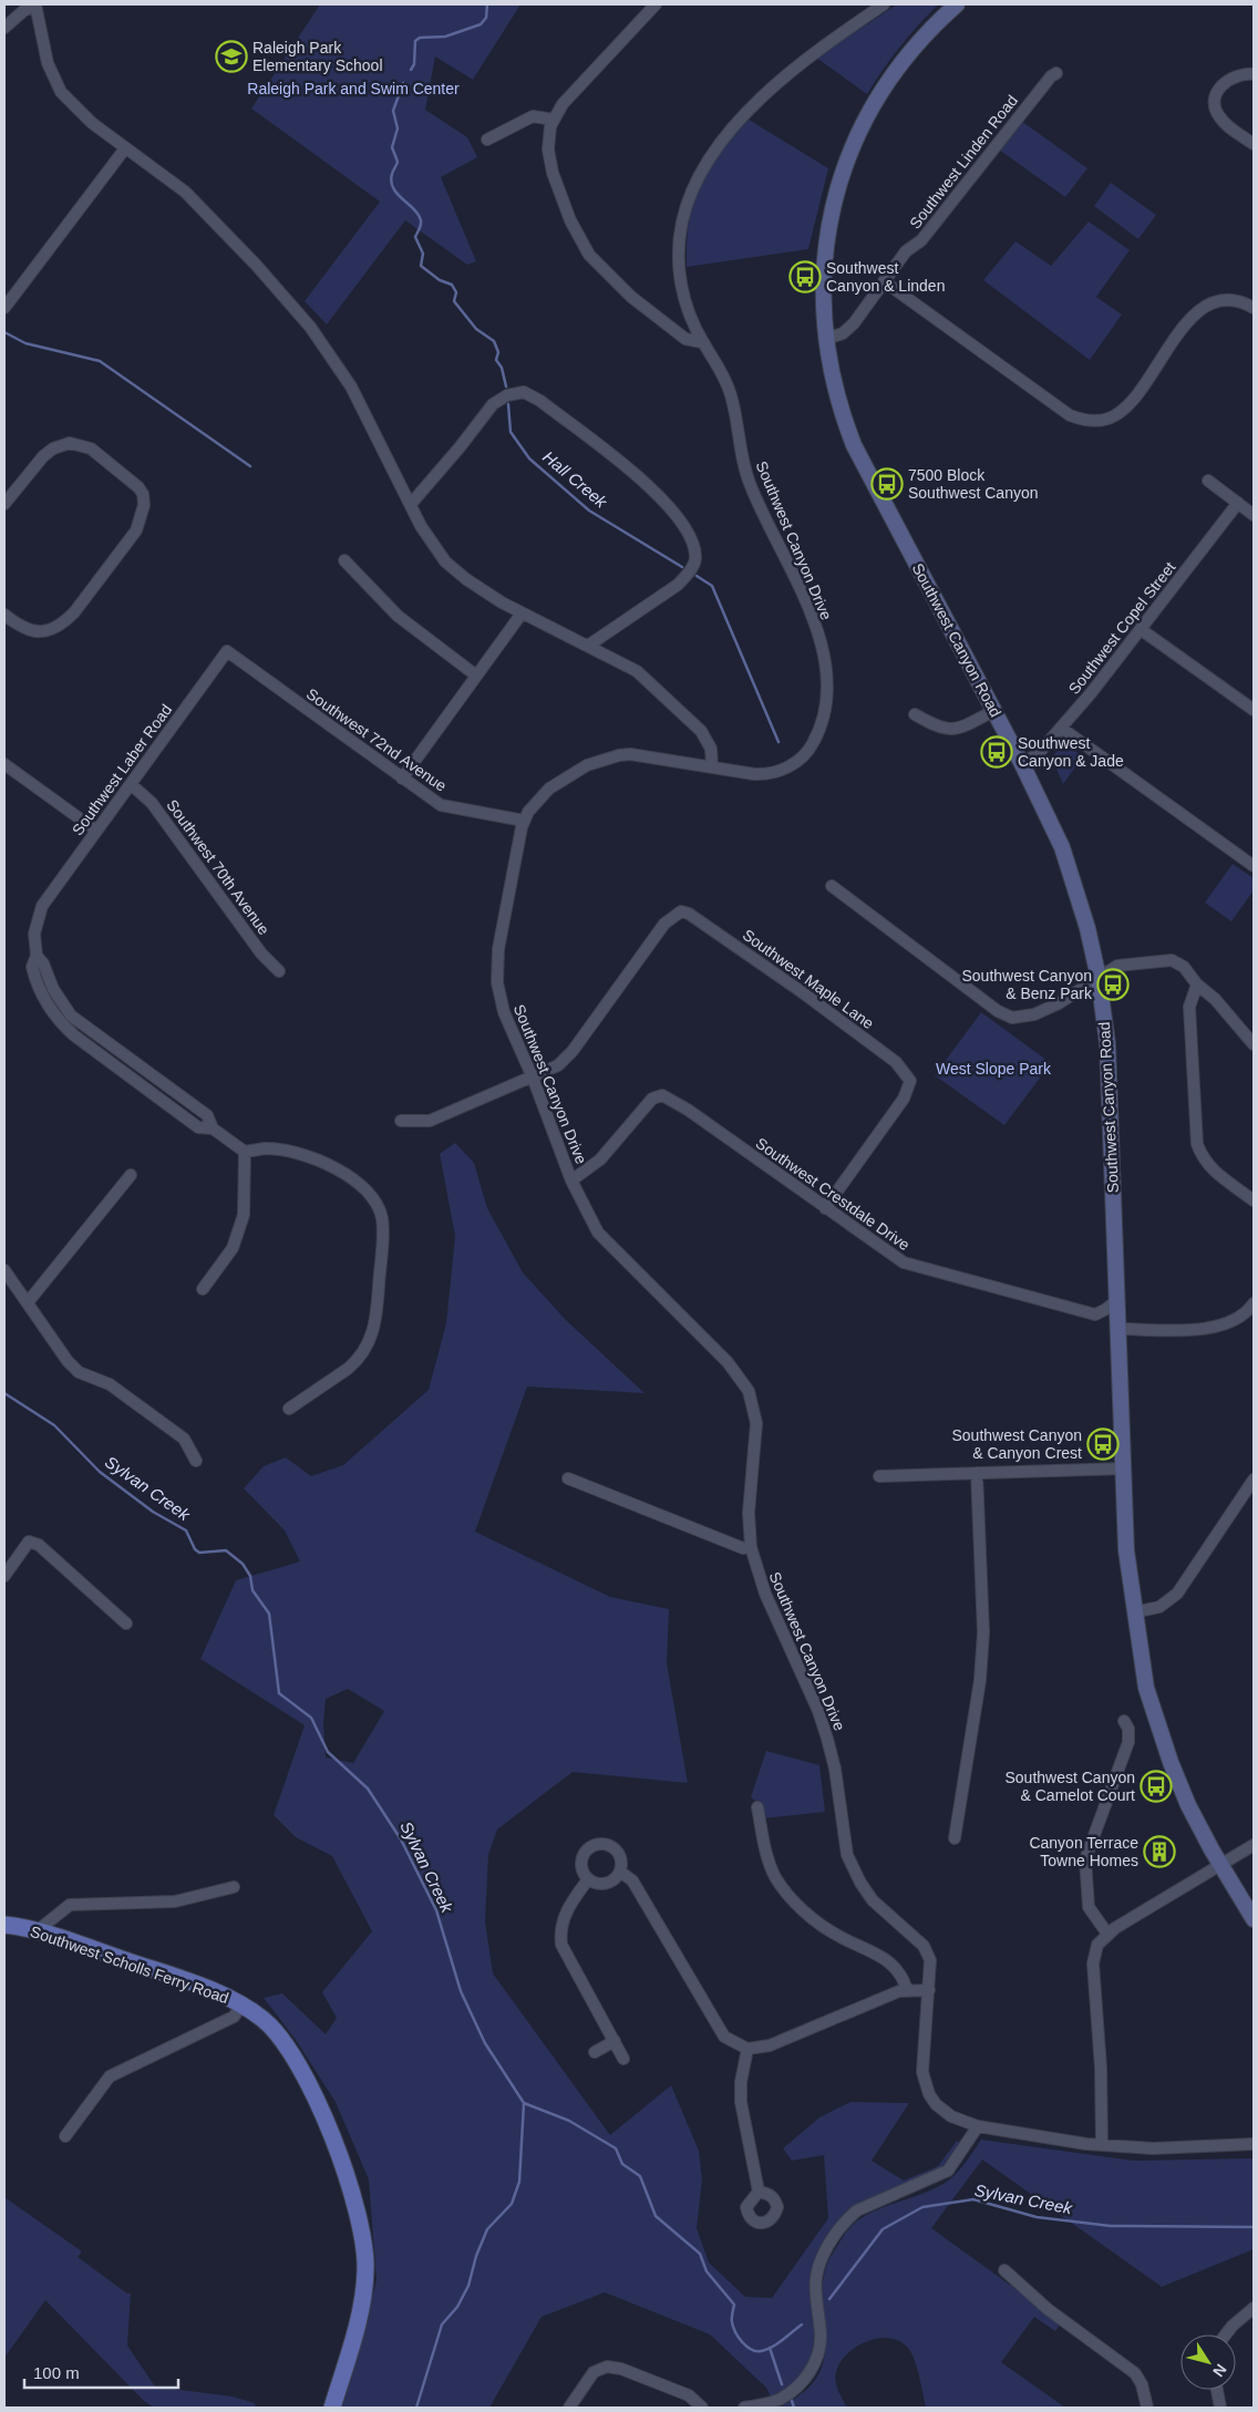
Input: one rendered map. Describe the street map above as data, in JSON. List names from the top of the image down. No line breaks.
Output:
{"streets":{"main road":["Southwest Canyon Road","Southwest Scholls Ferry Road"],"street":["Southwest Linden Road","Southwest Canyon Drive","Southwest Copel Street","Southwest 72nd Avenue","Southwest Laber Road","Southwest 70th Avenue","Southwest Maple Lane","Southwest Crestdale Drive"]},"crossings":[["Southwest Linden Road","Southwest Canyon Road"],["Southwest Canyon Drive","Southwest 72nd Avenue"],["Southwest Canyon Drive","Southwest Maple Lane"],["Southwest Canyon Drive","Southwest Crestdale Drive"],["Southwest Copel Street","Southwest Canyon Road"],["Southwest Canyon Road","Southwest Crestdale Drive"],["Southwest 72nd Avenue","Southwest Laber Road"],["Southwest Laber Road","Southwest 70th Avenue"],["Southwest Maple Lane","Southwest Crestdale Drive"]],"water":["Hall Creek","Sylvan Creek"],"parks":["Raleigh Park and Swim Center","West Slope Park"],"places":{"school or university":["Raleigh Park Elementary School"],"bus stop":["Southwest Canyon & Linden","7500 Block Southwest Canyon","Southwest Canyon & Jade","Southwest Canyon & Benz Park","Southwest Canyon & Canyon Crest","Southwest Canyon & Camelot Court"],"building":["Canyon Terrace Towne Homes"]},"scale_bar":"100 m","north":"bottom right"}
